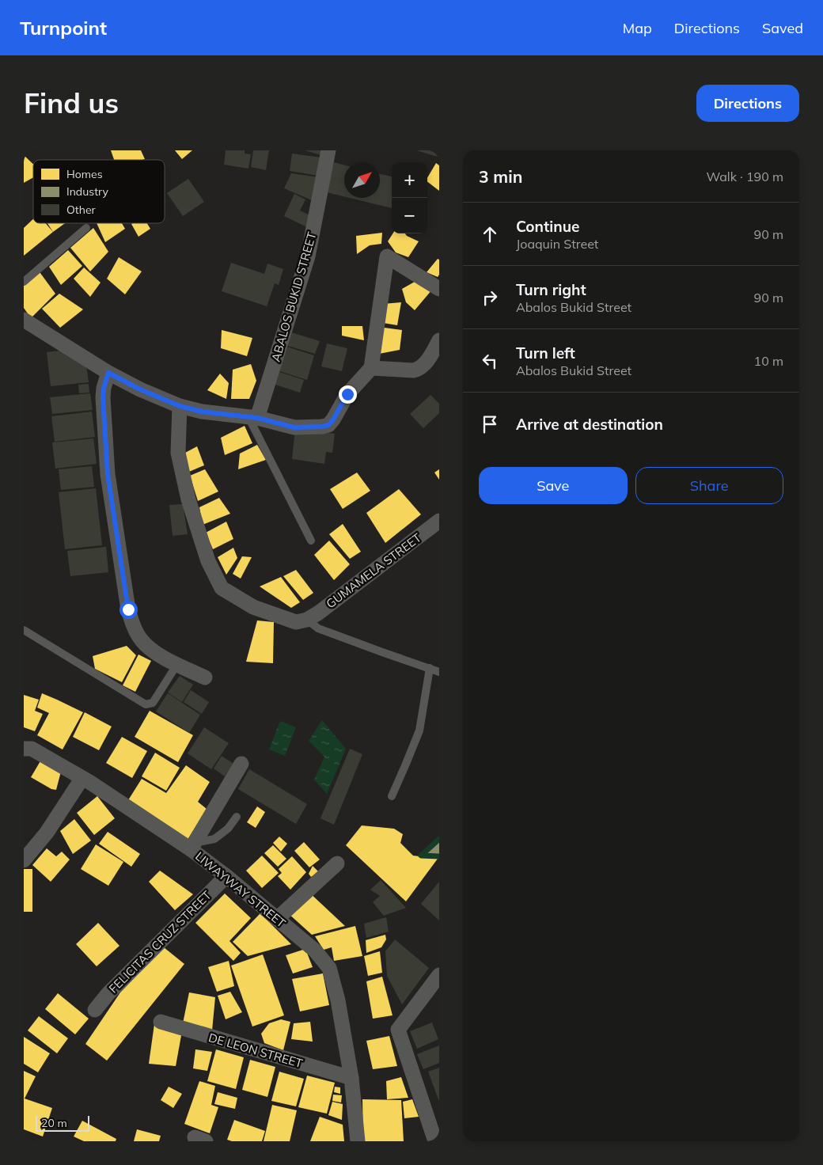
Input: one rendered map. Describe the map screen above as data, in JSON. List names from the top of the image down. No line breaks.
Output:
{"streets":{"street":["ABALOS BUKID STREET","GUMAMELA STREET","LIWAYWAY STREET","FELICITAS CRUZ STREET","DE LEON STREET"]},"crossings":[["LIWAYWAY STREET","FELICITAS CRUZ STREET"],["LIWAYWAY STREET","DE LEON STREET"]],"legend":["Homes","Industry","Other"],"scale_bar":"20 m","north":"top right","page":{"header":"Turnpoint","nav":["Map","Directions","Saved"],"buttons":["Directions",["Save","Share"]],"title":"Find us","heading":["3 min","Walk · 190 m"],"map_buttons":["+","−"],"list":[["Continue","Joaquin Street","90 m"],["Turn right","Abalos Bukid Street","90 m"],["Turn left","Abalos Bukid Street","10 m"],"Arrive at destination"],"scale":"20 m"}}
